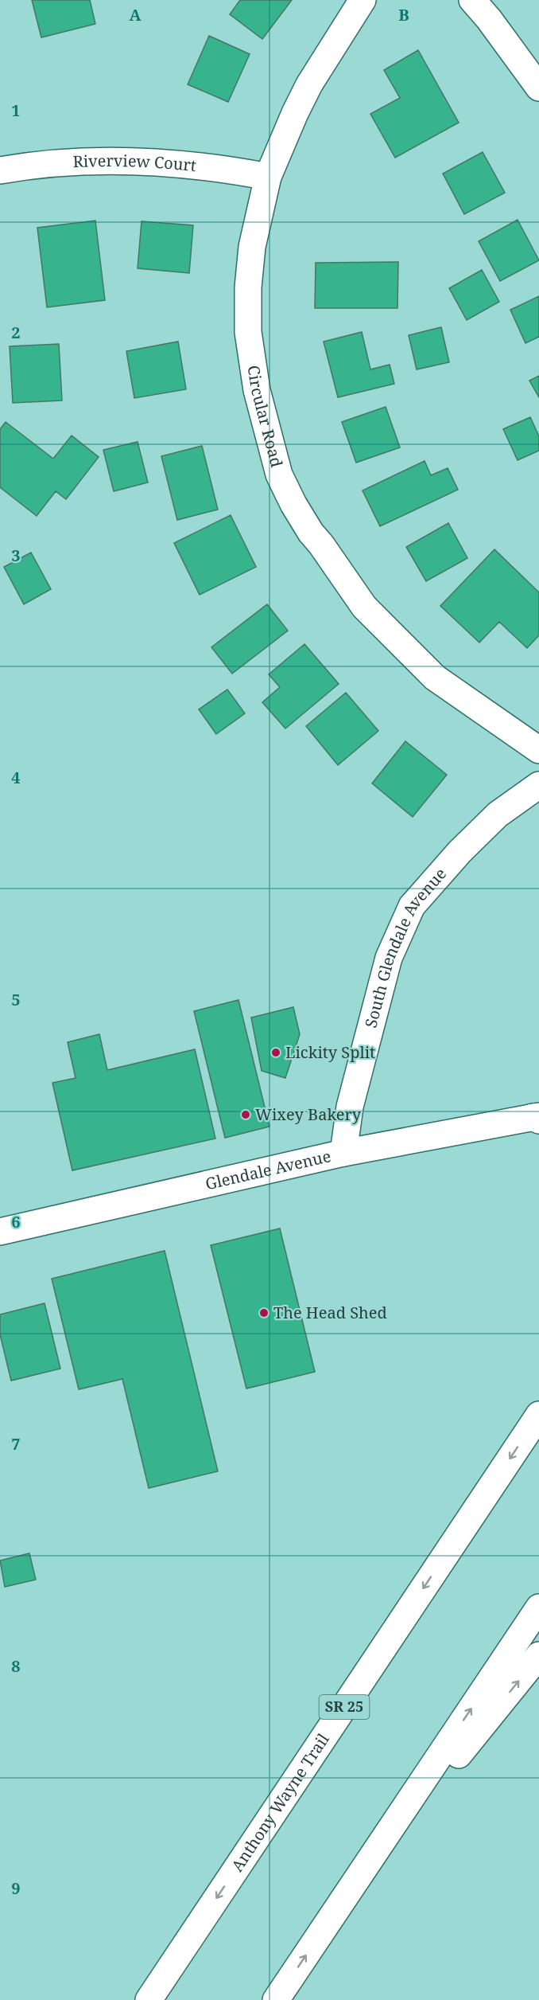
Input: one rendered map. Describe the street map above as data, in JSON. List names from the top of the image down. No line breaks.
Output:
{"streets":{"main road":["Riverview Court","Circular Road","South Glendale Avenue","Glendale Avenue","SR 25","Anthony Wayne Trail"]},"crossings":[["Riverview Court","Circular Road"],["South Glendale Avenue","Glendale Avenue"]],"places":["Lickity Split","Wixey Bakery","The Head Shed"],"grid":{"columns":["A","B"],"rows":["1","2","3","4","5","6","7","8","9"]}}
